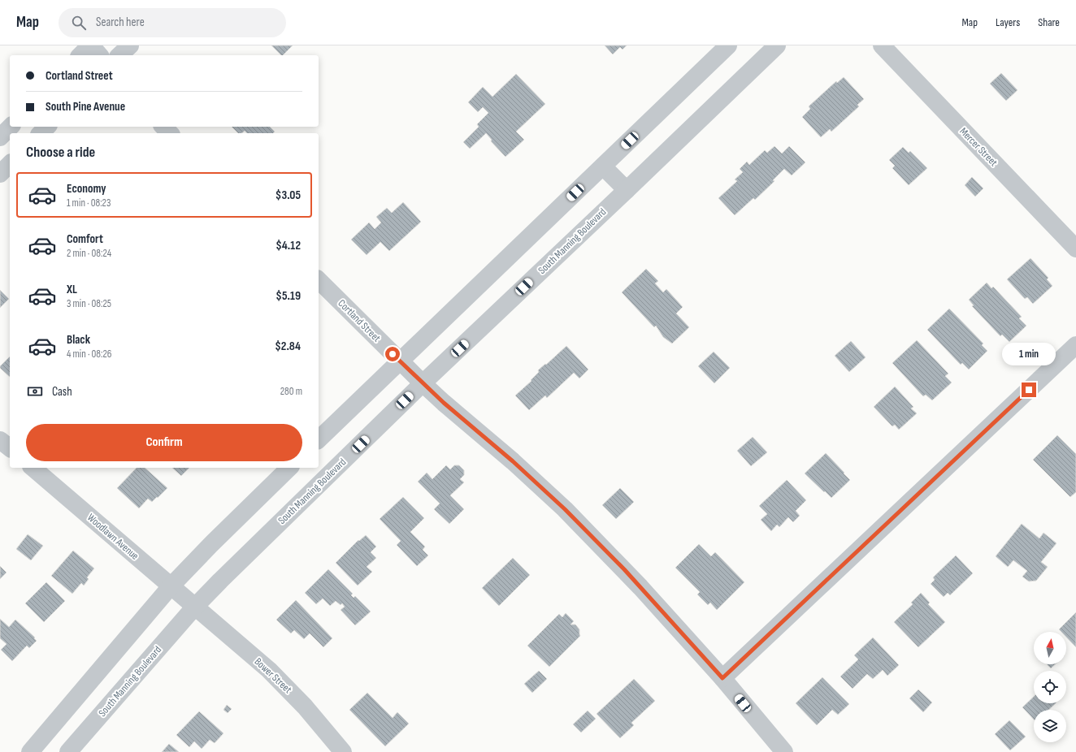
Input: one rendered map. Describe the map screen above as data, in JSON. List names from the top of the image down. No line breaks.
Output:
{"streets":{"street":["Mercer Street","South Manning Boulevard","Cortland Street","Woodlawn Avenue","Bower Street"]},"crossings":[["South Manning Boulevard","Cortland Street"],["South Manning Boulevard","Woodlawn Avenue"],["South Manning Boulevard","Bower Street"],["Woodlawn Avenue","Bower Street"]],"north":"top","page":{"header":"Map","search":"Search here","nav":["Map","Layers","Share"],"banner":["Cortland Street","South Pine Avenue"],"heading":"Choose a ride","list":[{"name":"Economy","note":"1 min · 08:23","value":"$3.05"},{"name":"Comfort","note":"2 min · 08:24","value":"$4.12"},{"name":"XL","note":"3 min · 08:25","value":"$5.19"},{"name":"Black","note":"4 min · 08:26","value":"$2.84"}],"bubble":"1 min","pay":["Cash","280 m"],"buttons":"Confirm"}}
